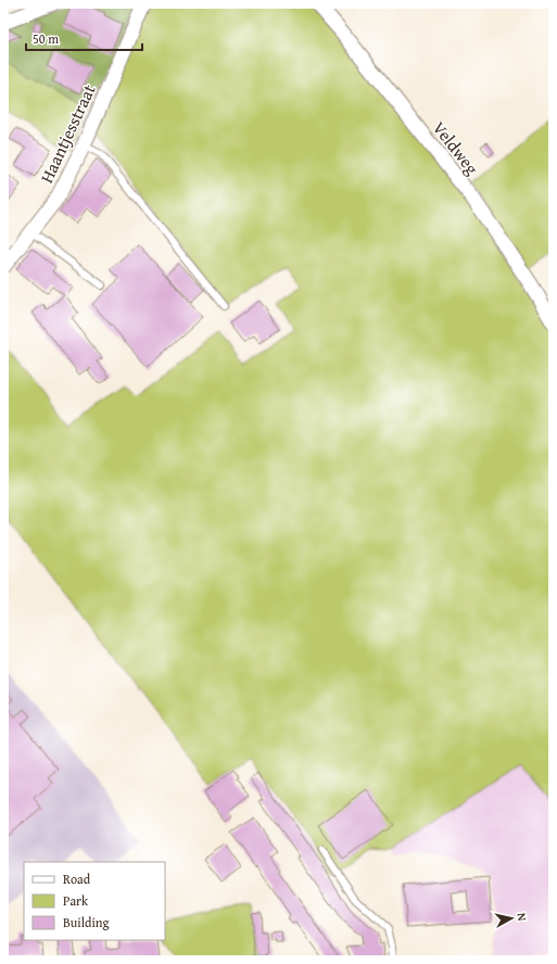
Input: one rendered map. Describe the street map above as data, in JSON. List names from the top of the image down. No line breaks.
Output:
{"streets":{"street":["Haantjesstraat","Veldweg"]},"legend":["Road","Park","Building"],"scale_bar":"50 m","north":"right"}
